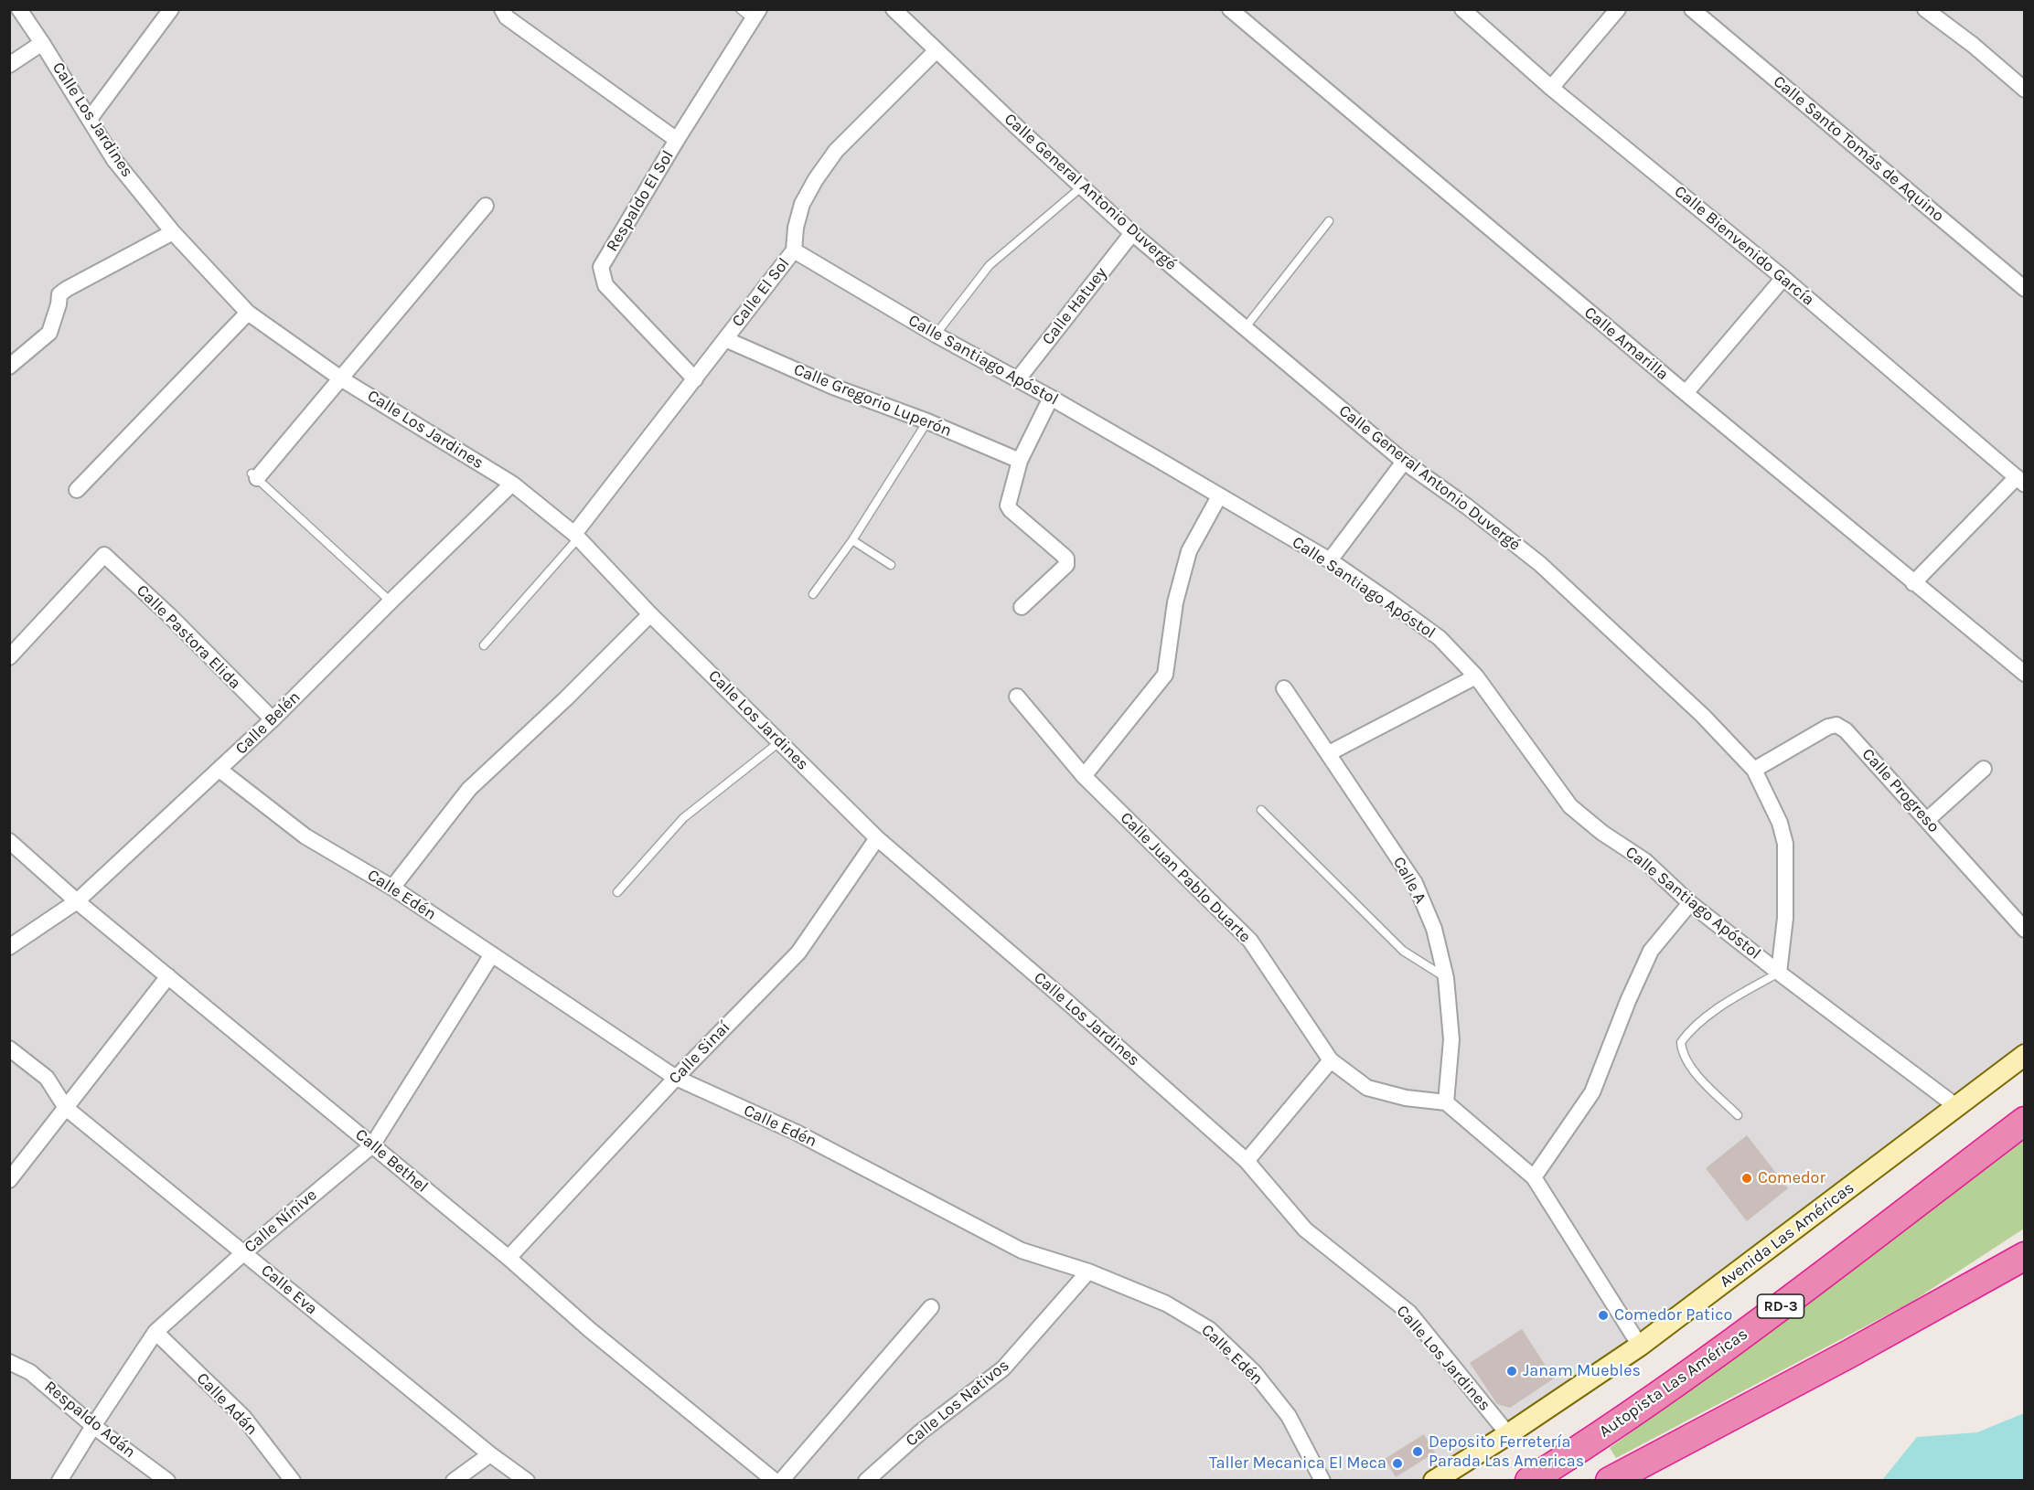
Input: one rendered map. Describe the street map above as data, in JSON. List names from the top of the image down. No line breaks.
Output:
{"streets":{"highway":["RD-3","Autopista Las Américas"],"main road":["Avenida Las Américas"],"street":["Calle Los Jardines","Calle Santo Tomás de Aquino","Calle General Antonio Duvergé","Respaldo El Sol","Calle Bienvenido García","Calle El Sol","Calle Hatuey","Calle Amarilla","Calle Santiago Apóstol","Calle Gregorio Luperón","Calle Pastora Elida","Calle Belén","Calle Progreso","Calle Juan Pablo Duarte","Calle A","Calle Edén","Calle Sinaí","Calle Bethel","Calle Nínive","Calle Eva","Calle Los Nativos","Calle Adán","Respaldo Adán"]},"crossings":[["Calle Los Jardines","Calle El Sol"],["Calle Los Jardines","Calle Belén"],["Calle Los Jardines","Calle Sinaí"],["Calle Los Jardines","Avenida Las Américas"],["Calle General Antonio Duvergé","Calle El Sol"],["Calle General Antonio Duvergé","Calle Hatuey"],["Calle General Antonio Duvergé","Calle Santiago Apóstol"],["Calle General Antonio Duvergé","Calle Progreso"],["Respaldo El Sol","Calle El Sol"],["Calle El Sol","Calle Santiago Apóstol"],["Calle El Sol","Calle Gregorio Luperón"],["Calle Hatuey","Calle Santiago Apóstol"],["Calle Santiago Apóstol","Avenida Las Américas"],["Calle Pastora Elida","Calle Belén"],["Calle Belén","Calle Edén"],["Calle Belén","Calle Bethel"],["Calle Juan Pablo Duarte","Calle A"],["Calle Edén","Calle Sinaí"],["Calle Edén","Calle Nínive"],["Calle Edén","Calle Los Nativos"],["Calle Sinaí","Calle Bethel"],["Calle Bethel","Calle Nínive"],["Calle Nínive","Calle Eva"],["Calle Nínive","Calle Adán"],["Calle Nínive","Respaldo Adán"]],"places":["Comedor","Comedor Patico","Janam Muebles","Deposito Ferretería Parada Las Americas","Taller Mecanica El Meca"]}
